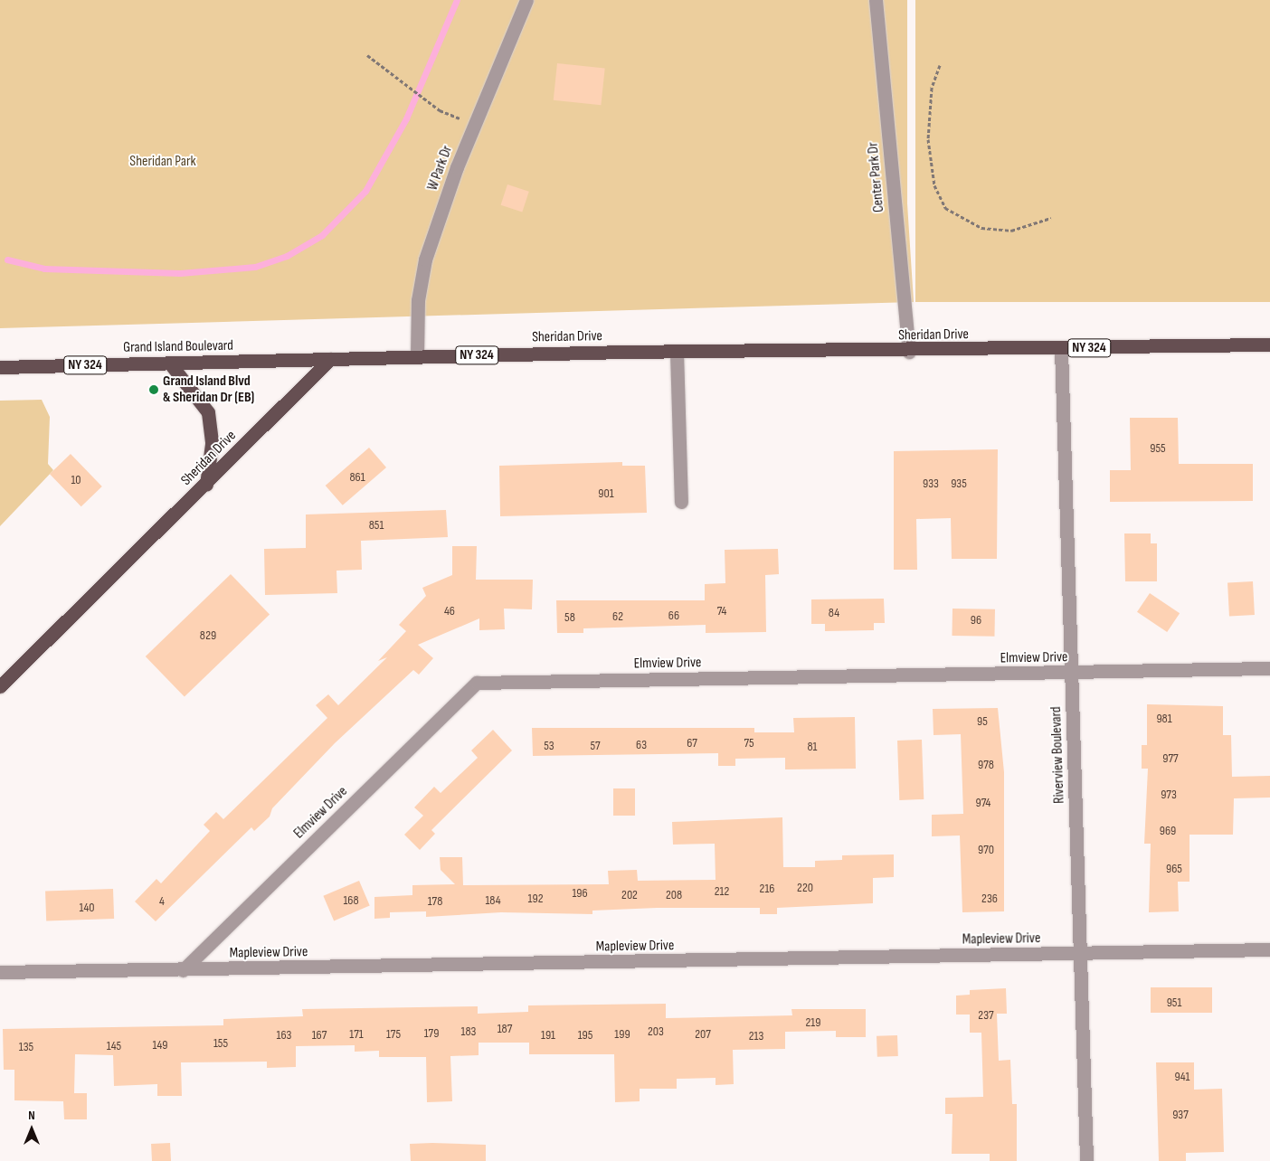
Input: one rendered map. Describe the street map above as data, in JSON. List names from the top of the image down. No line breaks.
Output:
{"streets":{"main road":["Sheridan Drive","Grand Island Boulevard","NY 324"],"street":["W Park Dr","Center Park Dr","Elmview Drive","Riverview Boulevard","Mapleview Drive"]},"crossings":[["W Park Dr","Sheridan Drive"],["Center Park Dr","Sheridan Drive"],["Sheridan Drive","Grand Island Boulevard"],["Sheridan Drive","Riverview Boulevard"],["Elmview Drive","Riverview Boulevard"],["Elmview Drive","Mapleview Drive"],["Riverview Boulevard","Mapleview Drive"]],"parks":["Sheridan Park"],"places":["Grand Island Blvd & Sheridan Dr (EB)"],"house_numbers":["955","861","10","933","935","901","851","46","74","84","66","62","58","96","829","981","95","67","75","63","53","57","81","977","978","973","974","969","970","965","220","216","212","196","202","208","192","236","168","184","4","178","140","951","237","219","187","183","203","179","171","175","199","207","163","167","191","195","213","155","149","145","135","941","937"],"north":"top"}
